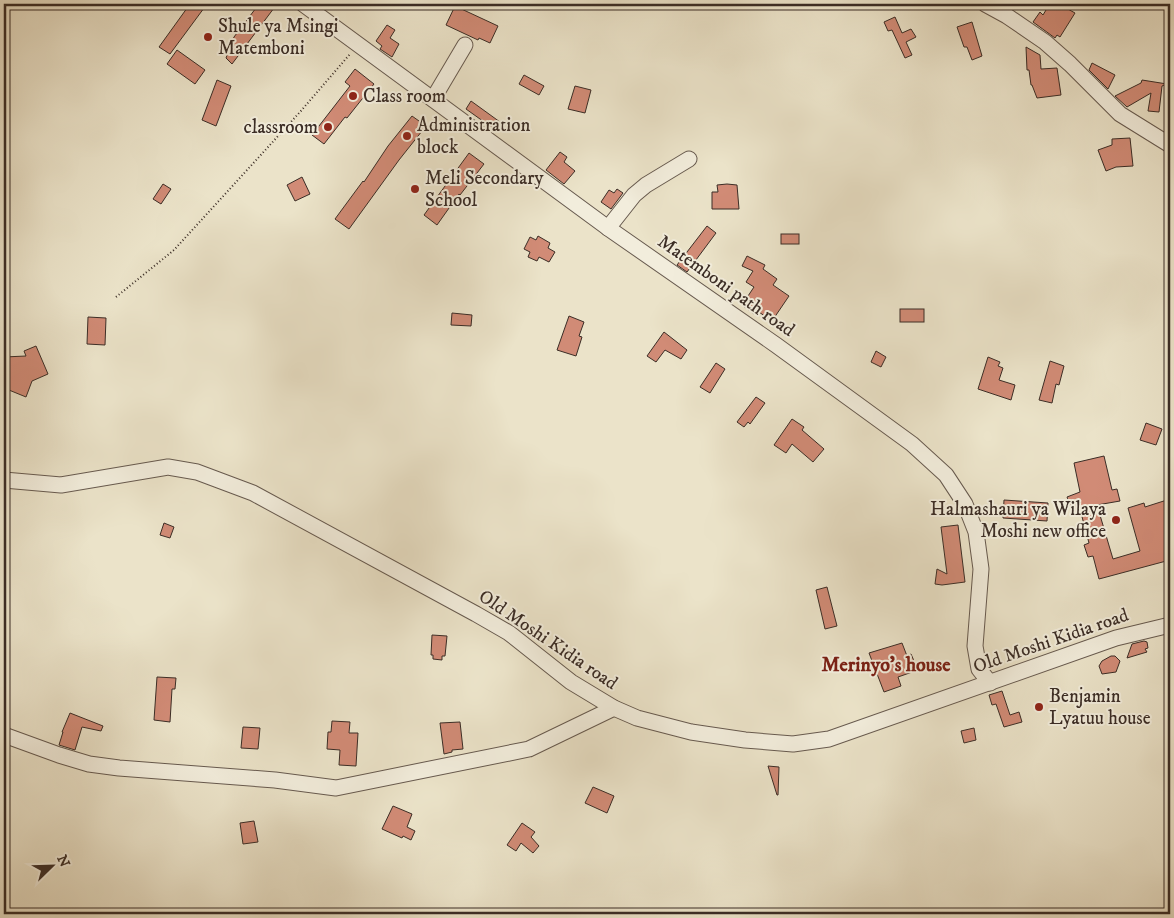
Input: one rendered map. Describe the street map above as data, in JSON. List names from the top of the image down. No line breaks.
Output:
{"streets":{"street":["Matemboni path road","Old Moshi Kidia road"]},"crossings":[["Matemboni path road","Old Moshi Kidia road"]],"districts":["Merinyo's house"],"places":["Shule ya Msingi Matemboni","Class room","classroom","Administration block","Meli Secondary School","Halmashauri ya Wilaya Moshi new office","Benjamin Lyatuu house"],"north":"top right"}
